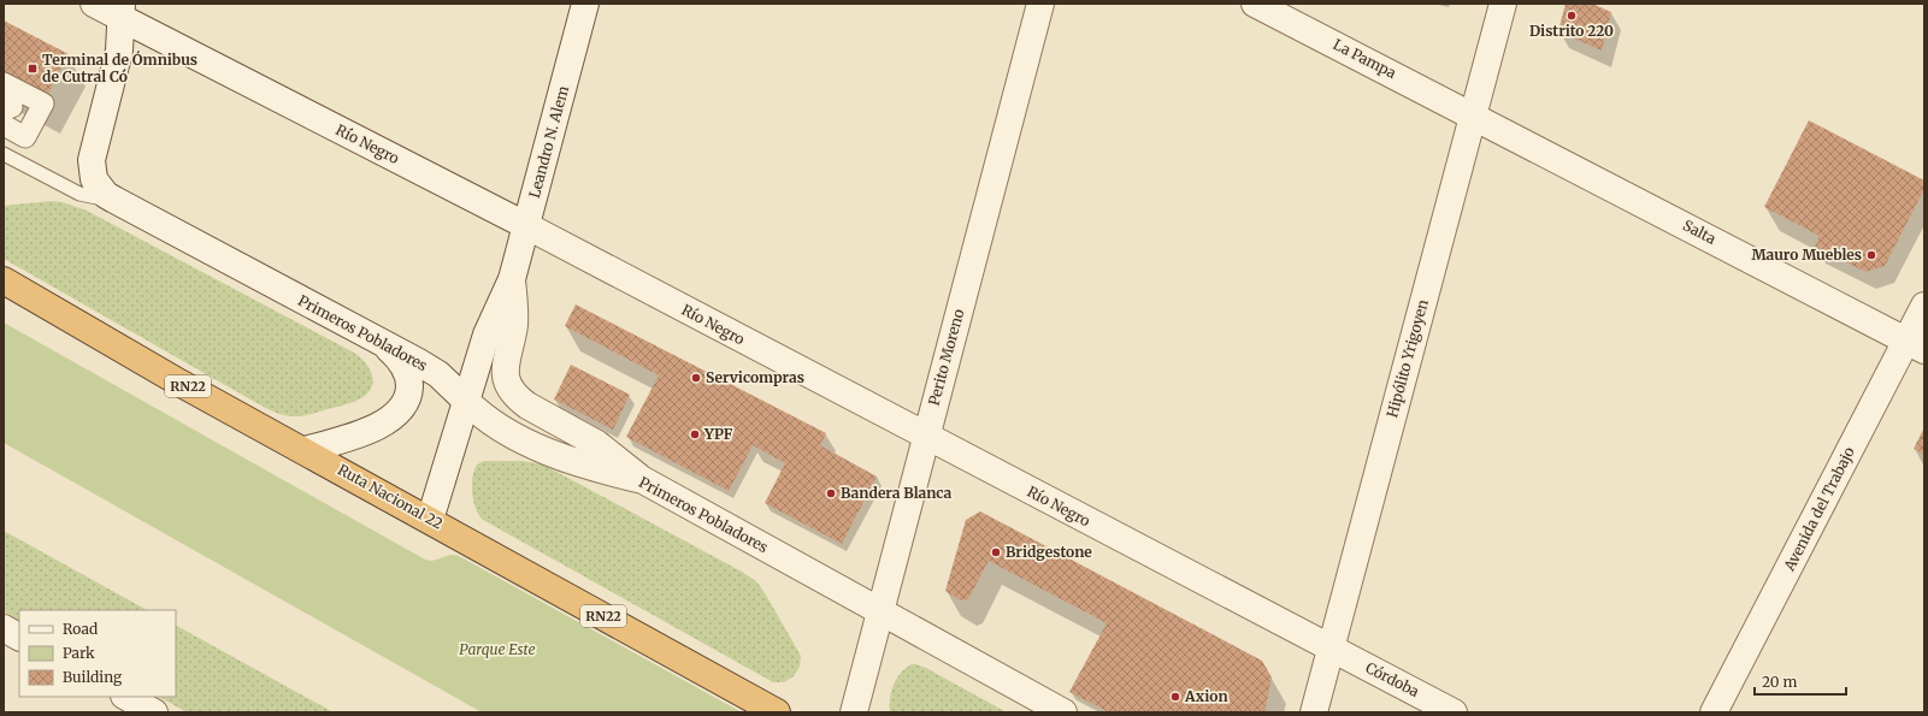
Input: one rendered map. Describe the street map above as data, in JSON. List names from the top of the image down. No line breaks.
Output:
{"streets":{"highway":["RN22","Ruta Nacional 22"],"street":["La Pampa","Leandro N. Alem","Río Negro","Salta","Primeros Pobladores","Perito Moreno","Hipólito Yrigoyen","Avenida del Trabajo","Córdoba"]},"crossings":[["La Pampa","Salta"],["La Pampa","Hipólito Yrigoyen"],["Leandro N. Alem","Río Negro"],["Leandro N. Alem","Primeros Pobladores"],["Leandro N. Alem","Ruta Nacional 22"],["Río Negro","Primeros Pobladores"],["Río Negro","Perito Moreno"],["Río Negro","Hipólito Yrigoyen"],["Río Negro","Córdoba"],["Salta","Hipólito Yrigoyen"],["Salta","Avenida del Trabajo"],["Primeros Pobladores","Perito Moreno"],["Hipólito Yrigoyen","Córdoba"]],"parks":["Parque Este"],"places":{"other":["Distrito 220","Mauro Muebles","Servicompras","YPF","Bandera Blanca","Bridgestone","Axion"],"transit":["Terminal de Ómnibus de Cutral Có"]},"legend":["Road","Park","Building"],"scale_bar":"20 m"}
